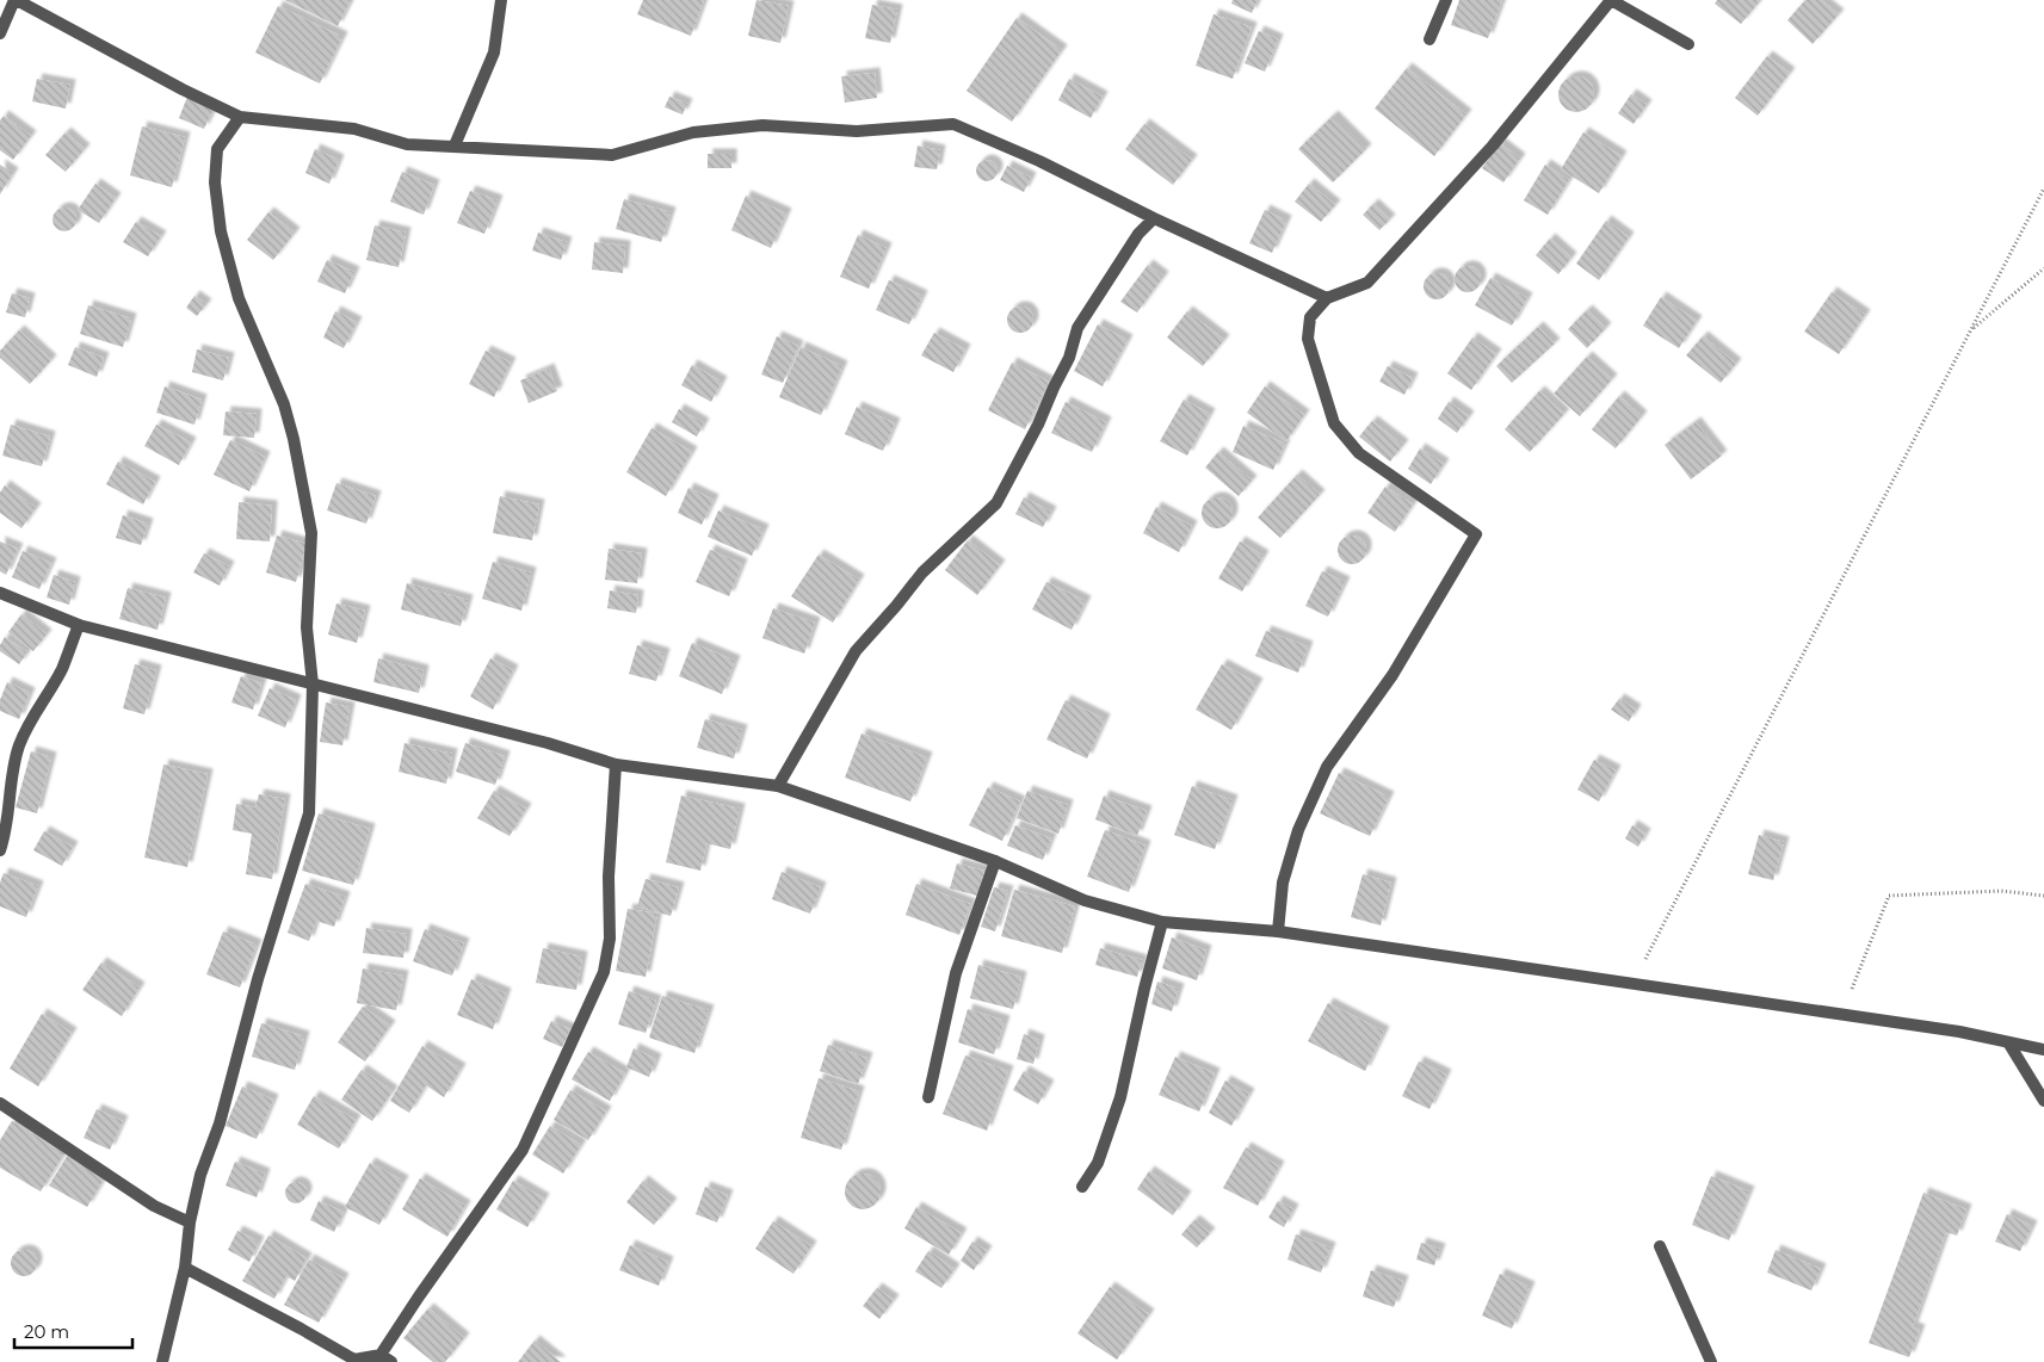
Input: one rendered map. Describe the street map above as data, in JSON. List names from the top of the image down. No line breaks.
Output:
{"scale_bar":"20 m"}
